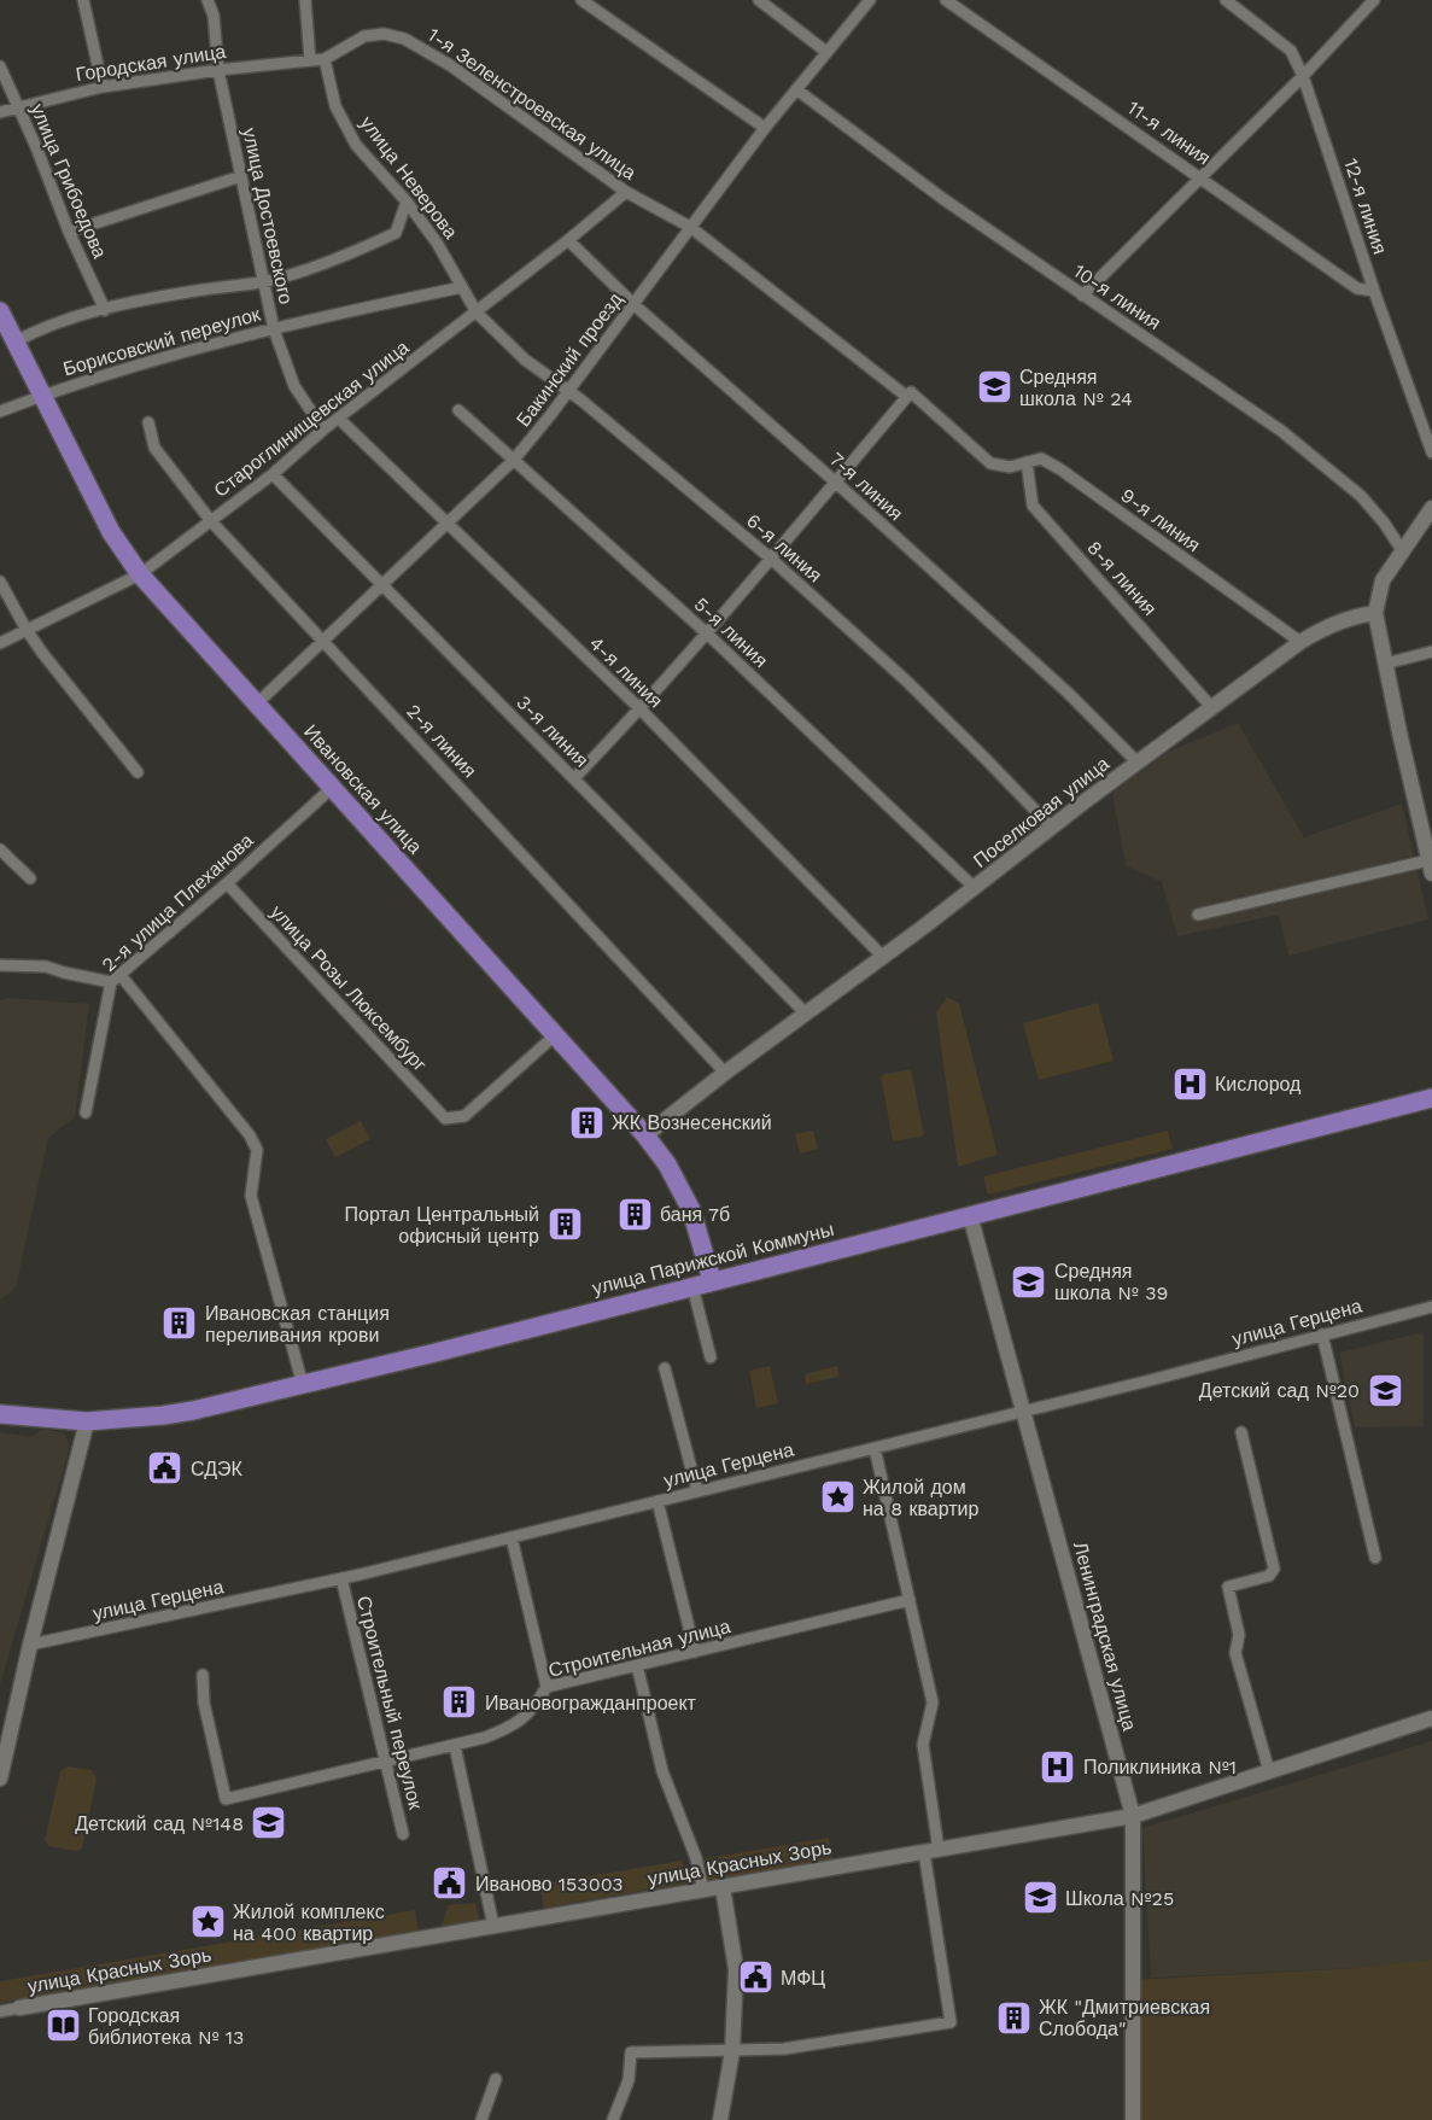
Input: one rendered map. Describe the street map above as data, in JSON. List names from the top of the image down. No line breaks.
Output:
{"streets":{"main road":["Ивановская улица","улица Парижской Коммуны"],"street":["Городская улица","1-я Зеленстроевская улица","11-я линия","улица Неверова","улица Грибоедова","12-я линия","улица Достоевского","10-я линия","Борисовский переулок","Бакинский проезд","Староглинищевская улица","7-я линия","9-я линия","6-я линия","8-я линия","5-я линия","4-я линия","3-я линия","2-я линия","Поселковая улица","2-я улица Плеханова","улица Розы Люксембург","улица Герцена","Ленинградская улица","Строительная улица","Строительный переулок","улица Красных Зорь"]},"crossings":[["Городская улица","1-я Зеленстроевская улица"],["Городская улица","улица Грибоедова"],["Городская улица","улица Достоевского"],["1-я Зеленстроевская улица","улица Неверова"],["1-я Зеленстроевская улица","Бакинский проезд"],["1-я Зеленстроевская улица","Староглинищевская улица"],["11-я линия","12-я линия"],["улица Неверова","Борисовский переулок"],["улица Неверова","Староглинищевская улица"],["улица Неверова","6-я линия"],["улица Достоевского","Борисовский переулок"],["улица Достоевского","Староглинищевская улица"],["10-я линия","Бакинский проезд"],["Борисовский переулок","Ивановская улица"],["Бакинский проезд","7-я линия"],["Бакинский проезд","6-я линия"],["Бакинский проезд","5-я линия"],["Бакинский проезд","4-я линия"],["Бакинский проезд","3-я линия"],["Бакинский проезд","2-я линия"],["Бакинский проезд","Ивановская улица"],["Староглинищевская улица","7-я линия"],["Староглинищевская улица","6-я линия"],["Староглинищевская улица","4-я линия"],["Староглинищевская улица","3-я линия"],["Староглинищевская улица","2-я линия"],["Староглинищевская улица","Ивановская улица"],["7-я линия","Поселковая улица"],["9-я линия","8-я линия"],["9-я линия","Поселковая улица"],["6-я линия","Поселковая улица"],["8-я линия","Поселковая улица"],["5-я линия","Поселковая улица"],["4-я линия","Поселковая улица"],["3-я линия","Поселковая улица"],["2-я линия","Поселковая улица"],["Ивановская улица","Поселковая улица"],["Ивановская улица","2-я улица Плеханова"],["Ивановская улица","улица Розы Люксембург"],["Ивановская улица","улица Парижской Коммуны"],["2-я улица Плеханова","улица Розы Люксембург"],["улица Парижской Коммуны","Ленинградская улица"],["улица Герцена","Ленинградская улица"],["улица Герцена","Строительный переулок"],["Ленинградская улица","улица Красных Зорь"],["Строительная улица","Строительный переулок"]],"places":{"school or university":["Средняя школа № 24","Средняя школа № 39","Детский сад №20","Детский сад №148","Школа №25"],"hospital":["Кислород","Поликлиника №1"],"building":["ЖК Вознесенский","баня 7б","Портал Центральный офисный центр","Ивановская станция переливания крови","Ивановогражданпроект","ЖК \"Дмитриевская Слобода\""],"public building":["СДЭК","Иваново 153003","МФЦ"],"place":["Жилой дом на 8 квартир","Жилой комплекс на 400 квартир"],"library":["Городская библиотека № 13"]}}
